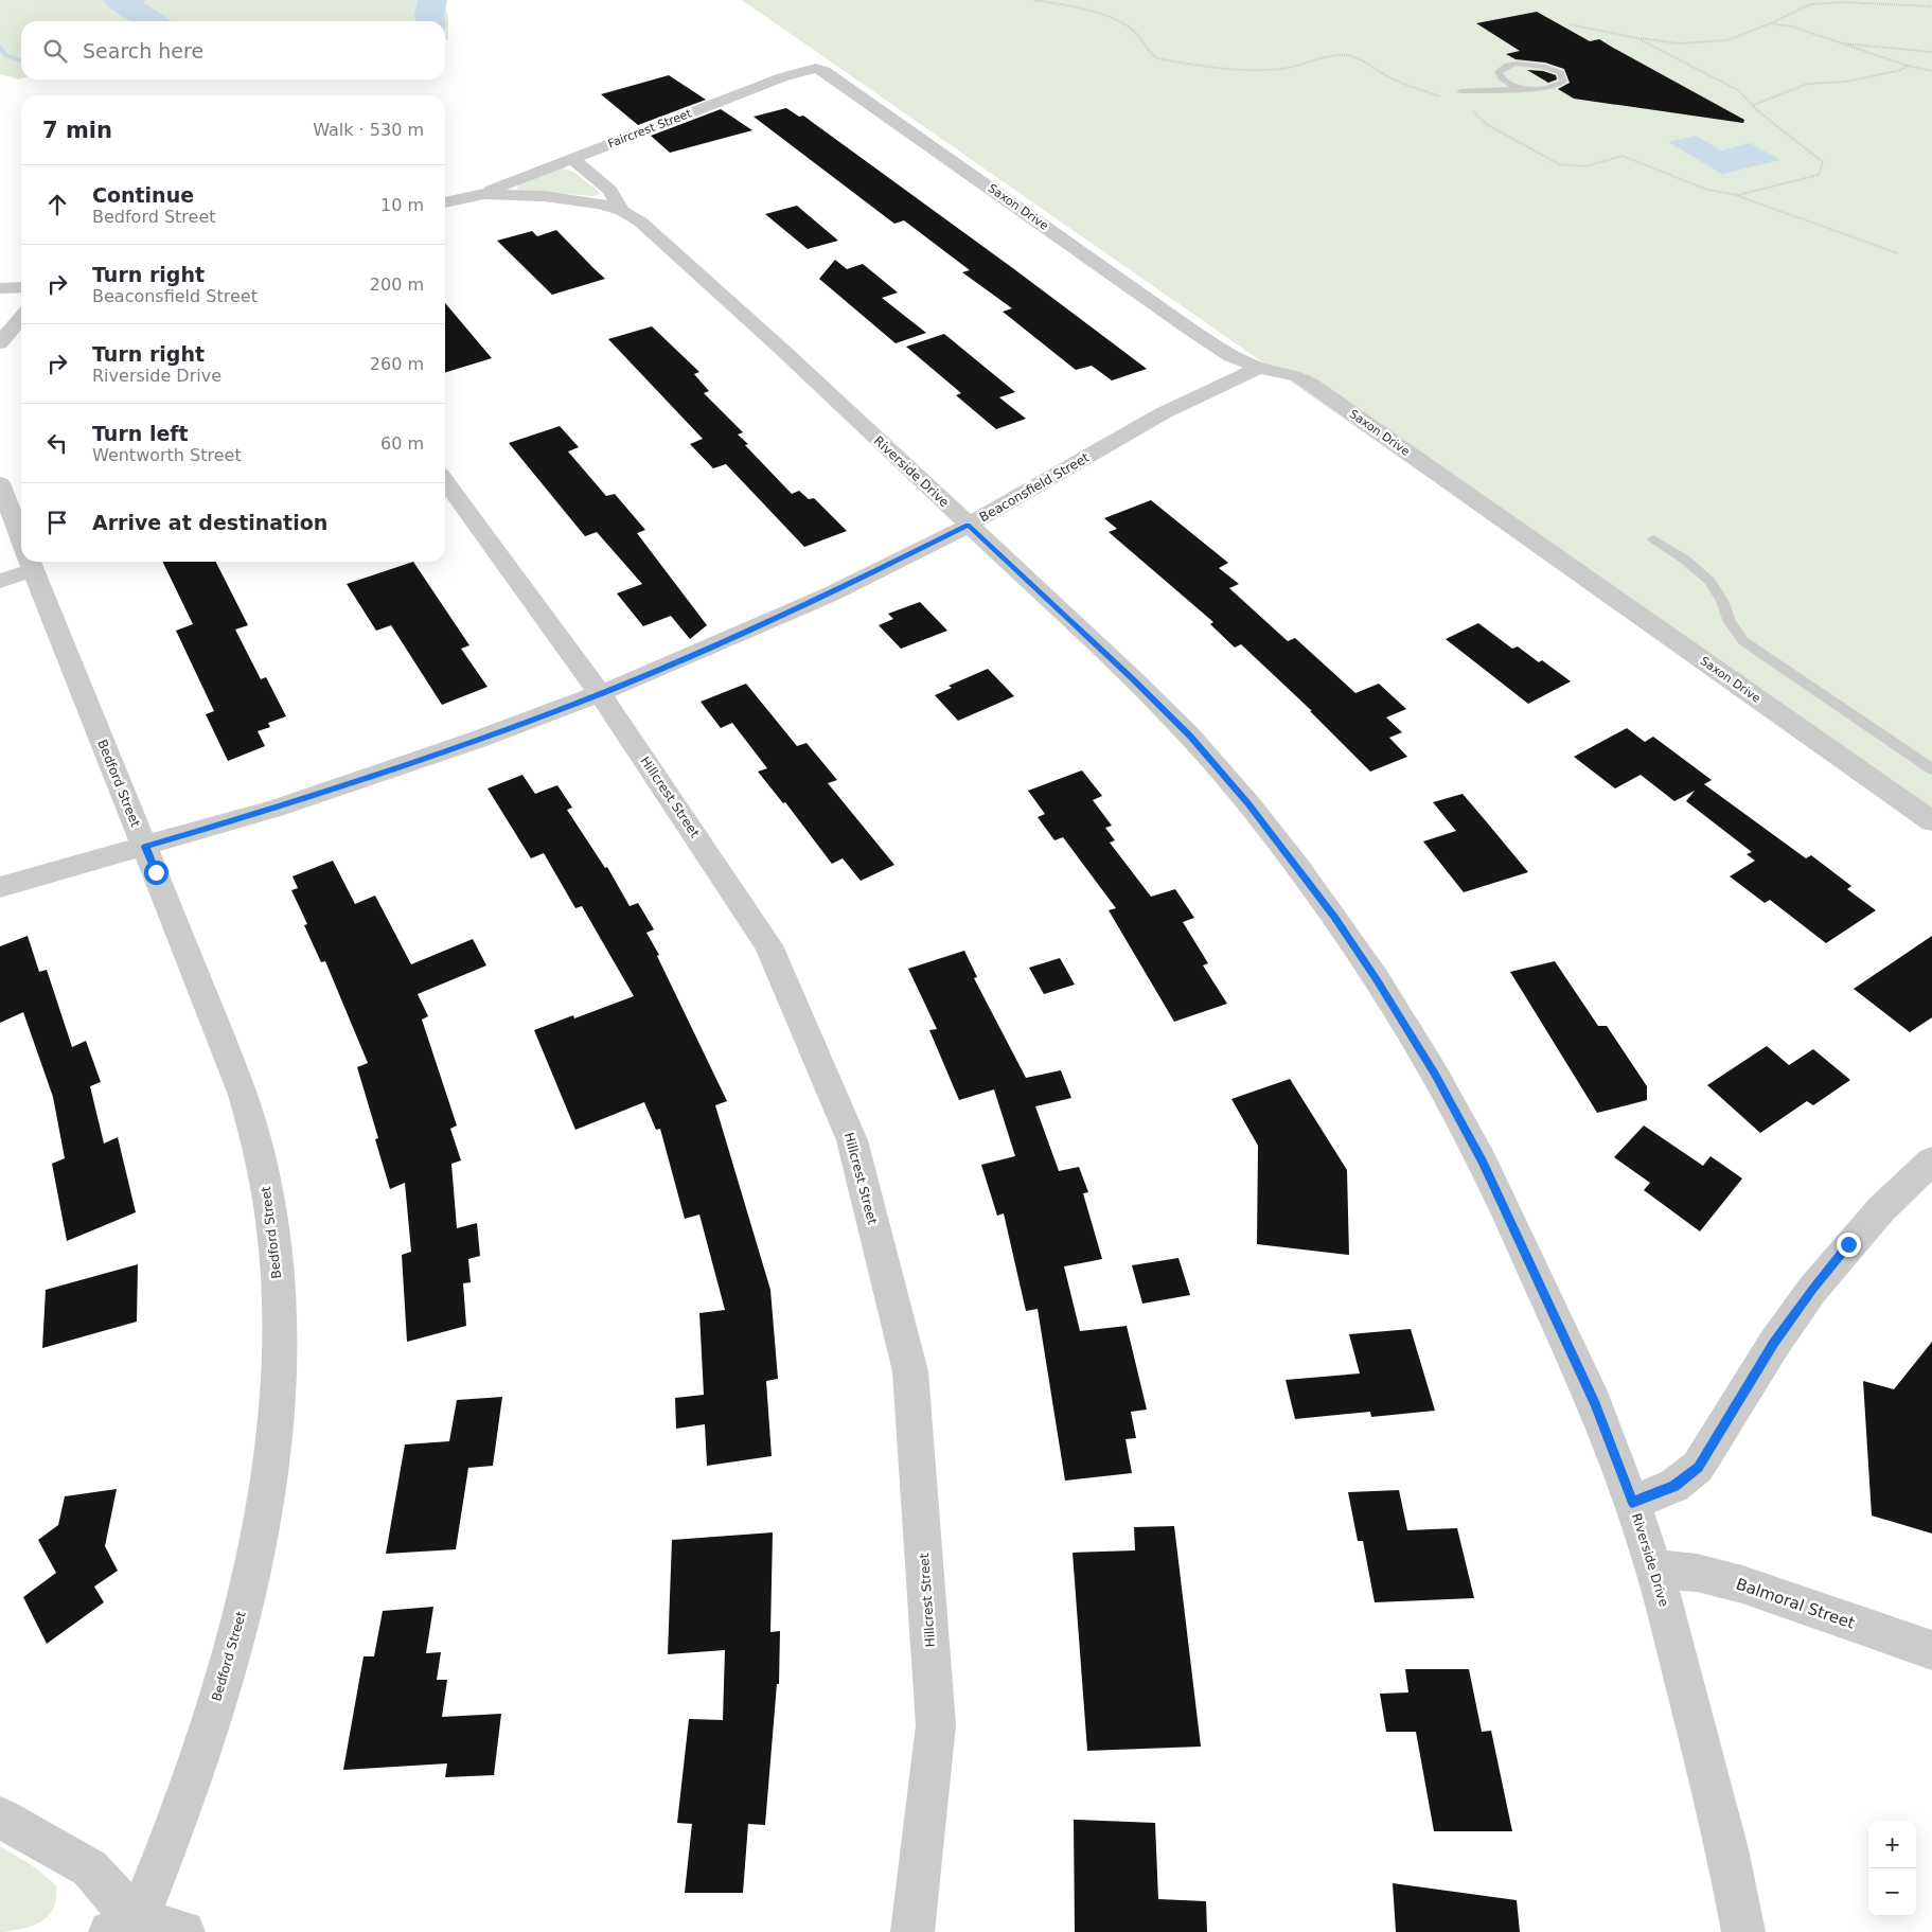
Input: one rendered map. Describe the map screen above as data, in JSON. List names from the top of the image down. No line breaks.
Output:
{"streets":{"street":["Faircrest Street","Saxon Drive","Riverside Drive","Beaconsfield Street","Bedford Street","Hillcrest Street","Balmoral Street"]},"crossings":[["Faircrest Street","Saxon Drive"],["Faircrest Street","Riverside Drive"],["Saxon Drive","Beaconsfield Street"],["Riverside Drive","Beaconsfield Street"],["Riverside Drive","Balmoral Street"],["Beaconsfield Street","Bedford Street"],["Beaconsfield Street","Hillcrest Street"]],"page":{"search":"Search here","heading":["7 min","Walk · 530 m"],"list":[["Continue","Bedford Street","10 m"],["Turn right","Beaconsfield Street","200 m"],["Turn right","Riverside Drive","260 m"],["Turn left","Wentworth Street","60 m"],"Arrive at destination"],"map_buttons":["+","−"]}}
